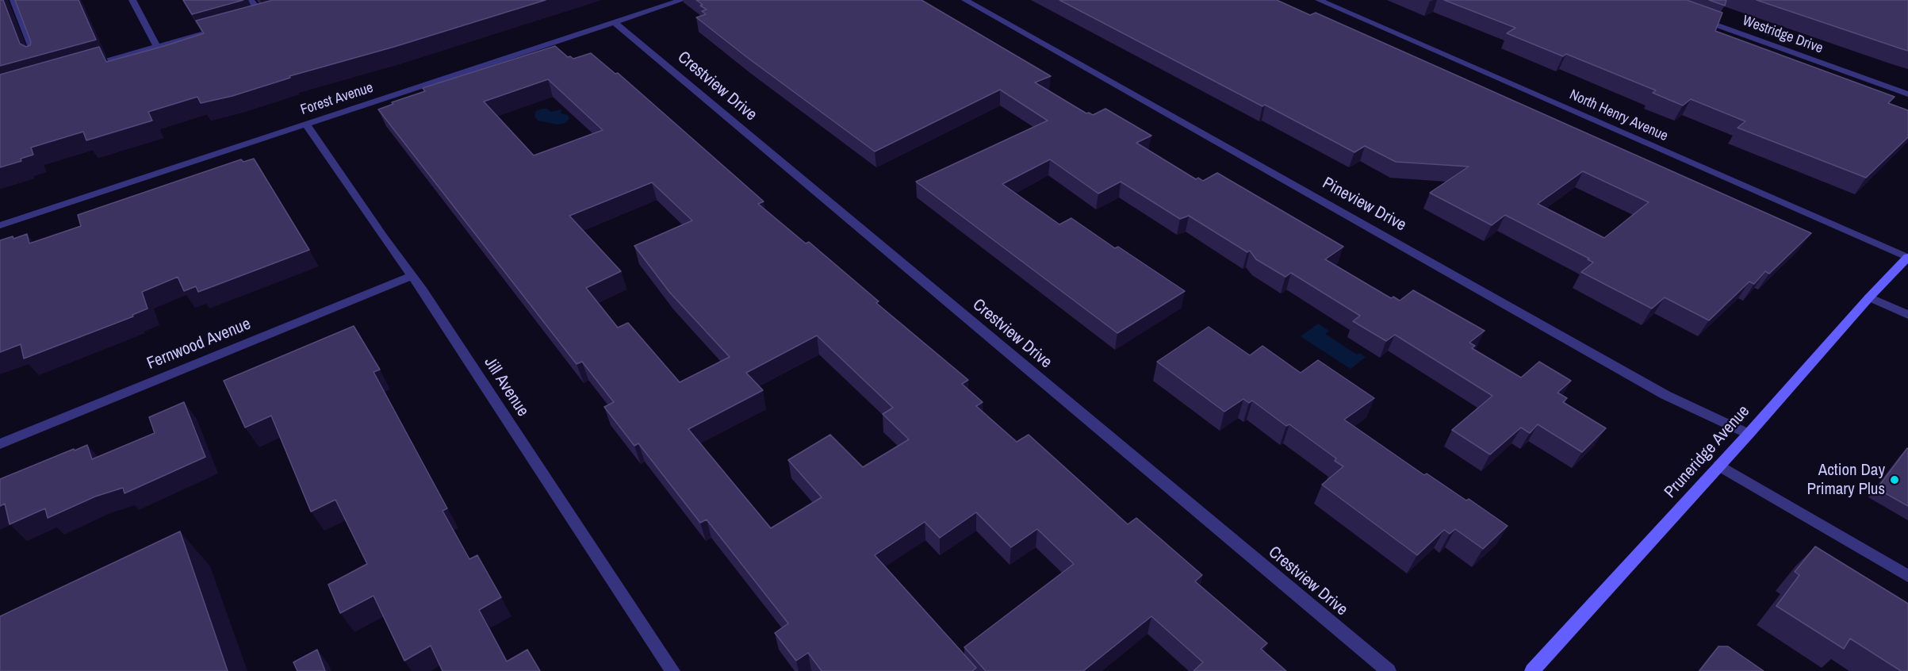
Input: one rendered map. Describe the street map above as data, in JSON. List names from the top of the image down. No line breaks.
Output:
{"streets":{"main road":["Pruneridge Avenue"],"street":["Westridge Drive","Crestview Drive","Forest Avenue","North Henry Avenue","Pineview Drive","Fernwood Avenue","Jill Avenue"]},"crossings":[["Crestview Drive","Forest Avenue"],["Forest Avenue","Jill Avenue"],["North Henry Avenue","Pruneridge Avenue"],["Pineview Drive","Pruneridge Avenue"],["Fernwood Avenue","Jill Avenue"]],"places":["Action Day Primary Plus"]}
